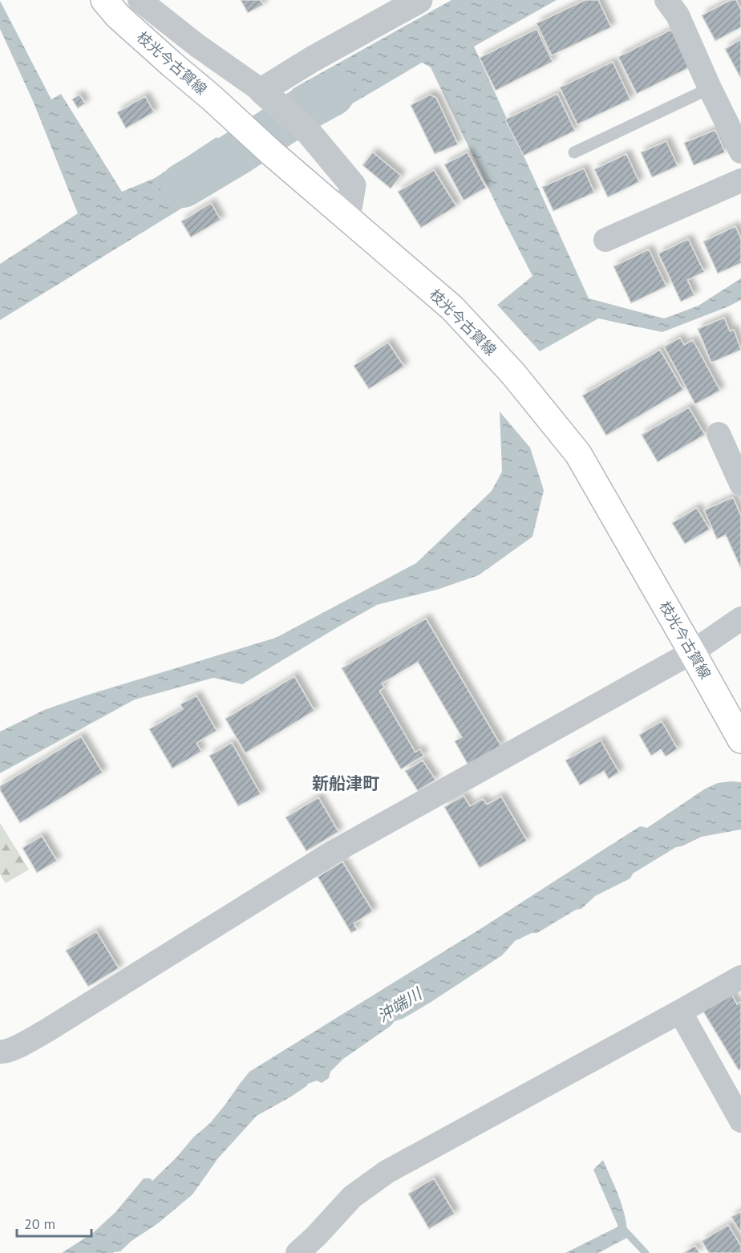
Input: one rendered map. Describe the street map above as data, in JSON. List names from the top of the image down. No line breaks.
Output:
{"streets":{"main road":["枝光今古賀線"]},"districts":["新船津町"],"water":["沖端川"],"scale_bar":"20 m"}
